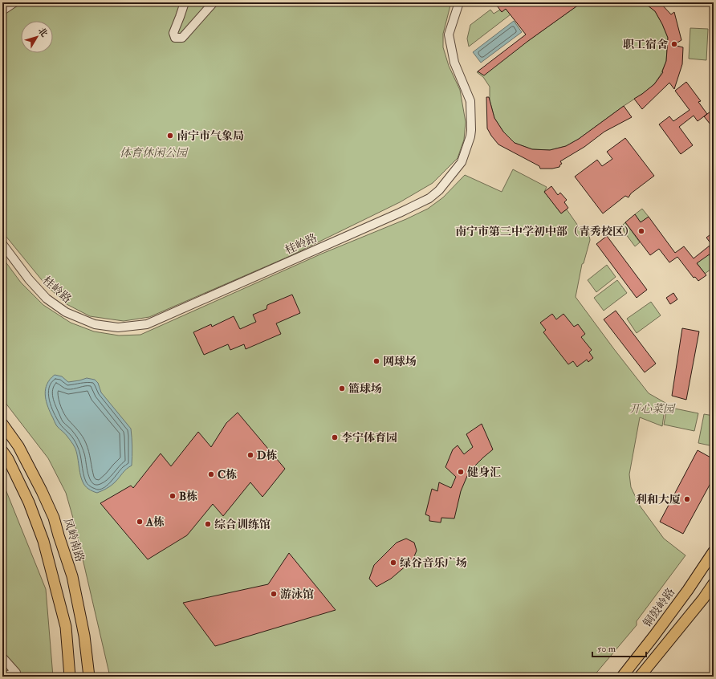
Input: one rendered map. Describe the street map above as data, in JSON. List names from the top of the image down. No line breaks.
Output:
{"streets":{"main road":["凤岭南路","铜鼓岭路"],"street":["桂岭路"]},"parks":["体育休闲公园","开心菜园"],"places":["职工宿舍","南宁市气象局","南宁市第三中学初中部（青秀校区）","网球场","篮球场","李宁体育园","D栋","健身汇","C栋","B栋","利和大厦","A栋","综合训练馆","绿谷音乐广场","游泳馆"],"scale_bar":"50 m","north":"top right"}
